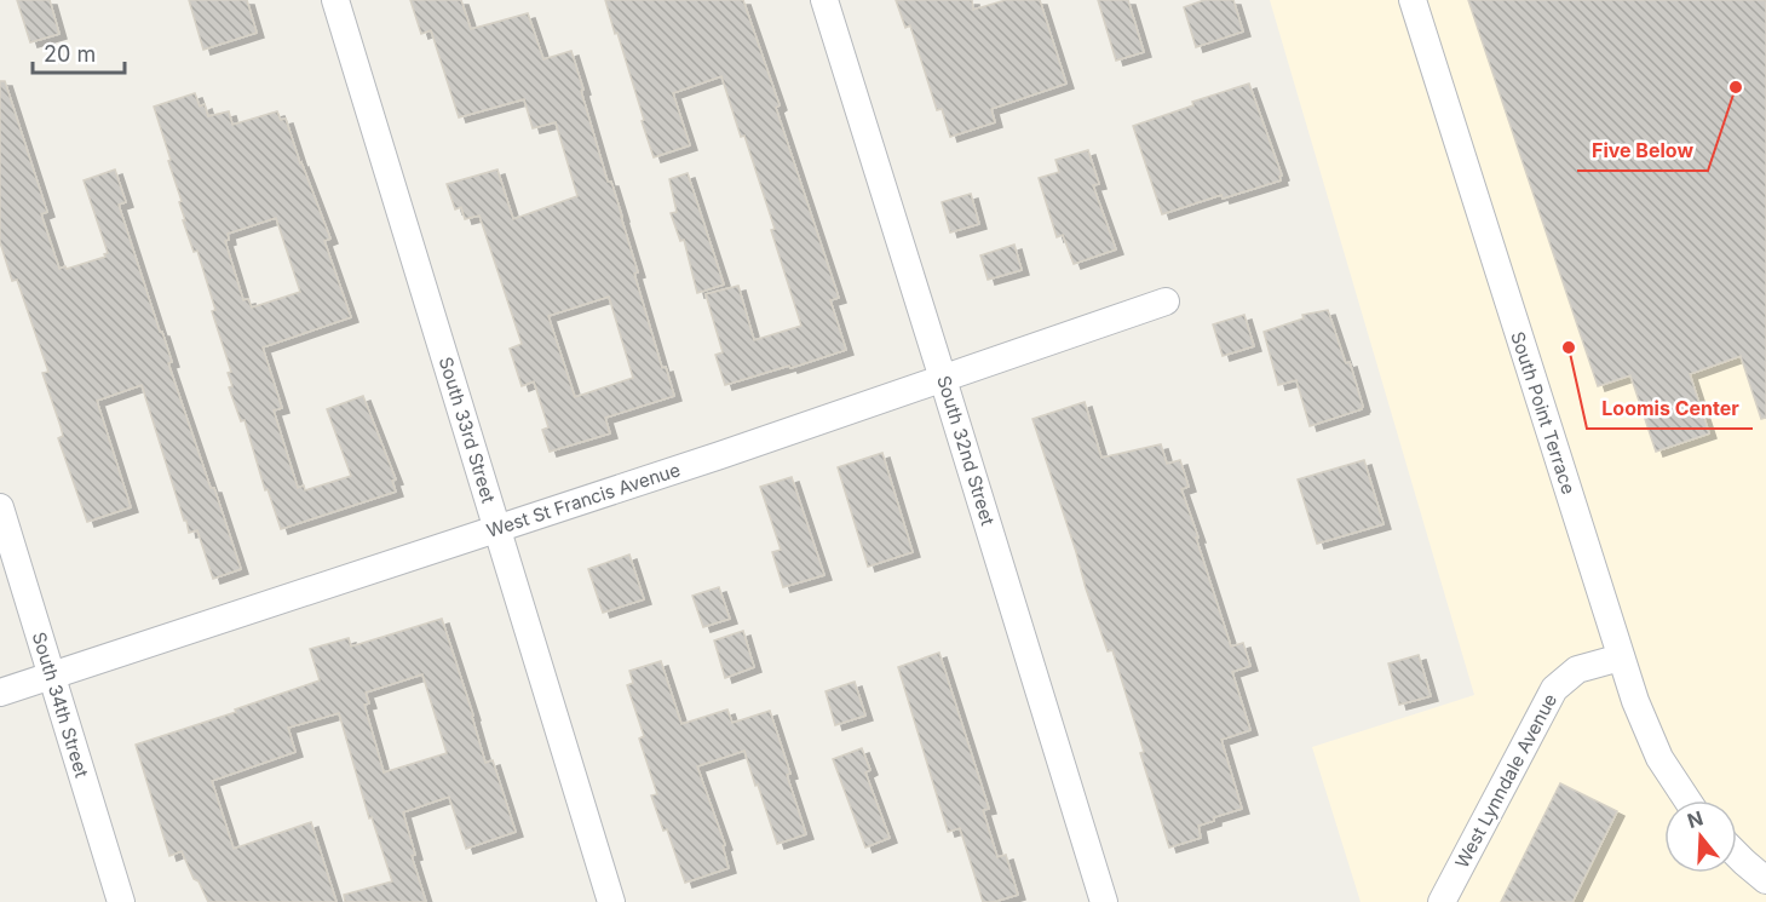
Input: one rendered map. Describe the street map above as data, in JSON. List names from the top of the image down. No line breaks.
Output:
{"streets":{"street":["South Point Terrace","South 33rd Street","South 32nd Street","West St Francis Avenue","South 34th Street","West Lynndale Avenue"]},"crossings":[["South Point Terrace","West Lynndale Avenue"],["South 33rd Street","West St Francis Avenue"],["South 32nd Street","West St Francis Avenue"],["West St Francis Avenue","South 34th Street"]],"places":["Five Below","Loomis Center"],"scale_bar":"20 m","north":"top"}
